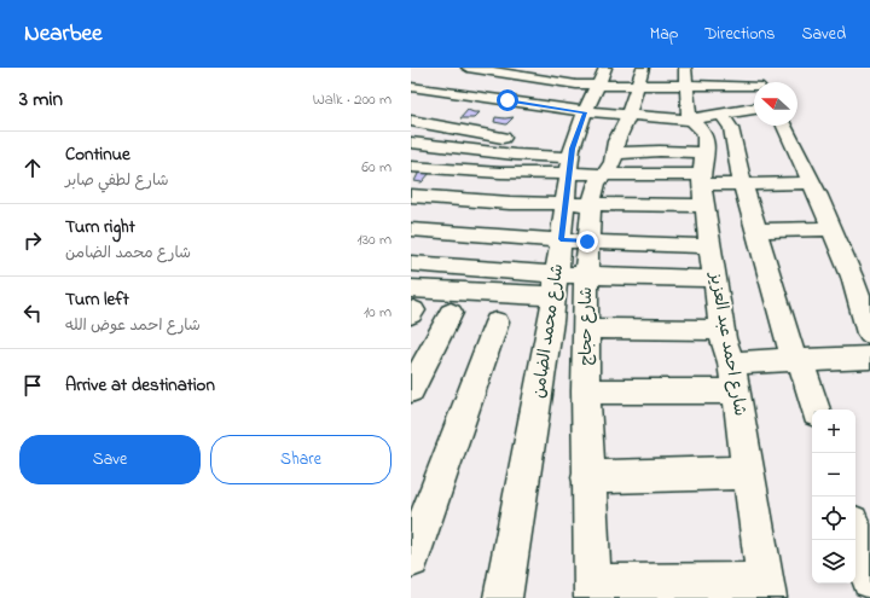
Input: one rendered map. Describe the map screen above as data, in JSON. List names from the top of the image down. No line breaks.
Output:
{"streets":{"street":["شارع حجاج","شارع محمد الضامن","شارع احمد عبد العزيز"]},"crossings":[["شارع حجاج","شارع محمد الضامن"]],"north":"left","page":{"header":"Nearbee","nav":["Map","Directions","Saved"],"heading":["3 min","Walk · 200 m"],"list":[["Continue","شارع لطفي صابر","60 m"],["Turn right","شارع محمد الضامن","130 m"],["Turn left","شارع احمد عوض الله","10 m"],"Arrive at destination"],"map_buttons":["+","−"],"buttons":["Save","Share"]}}
